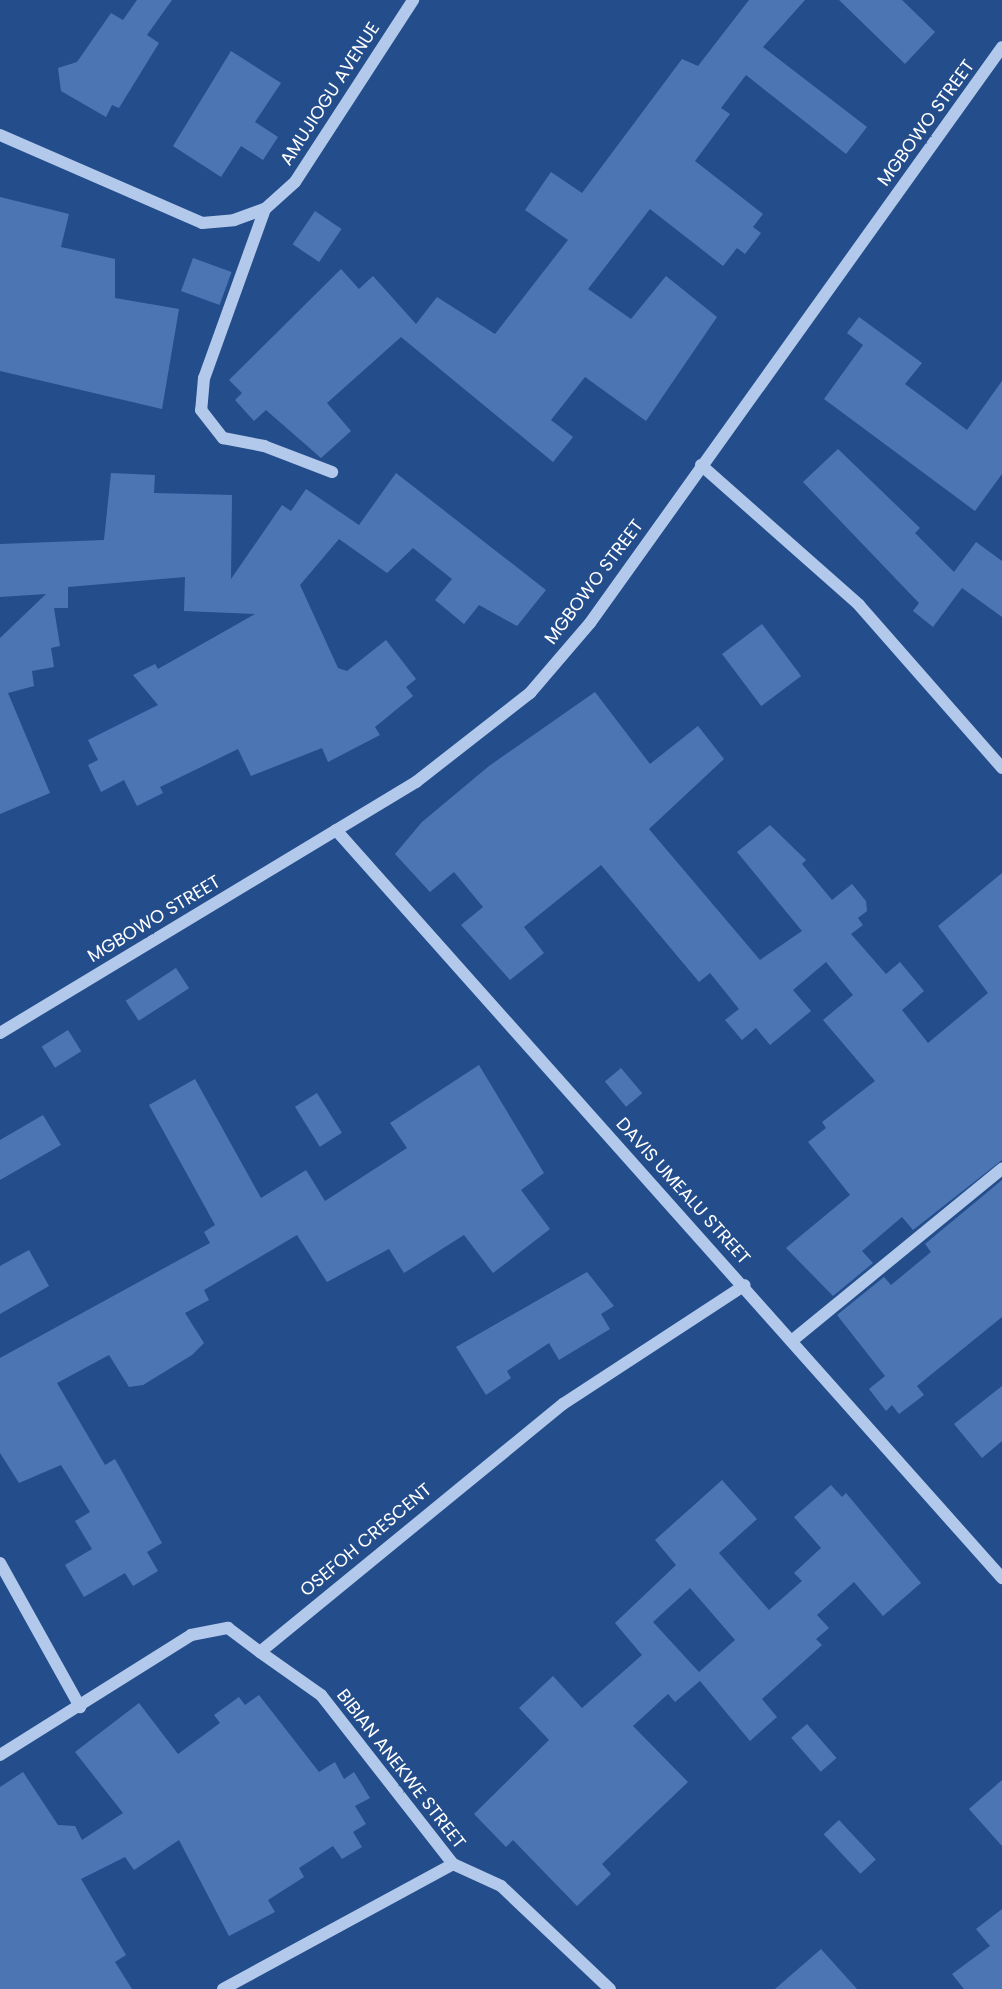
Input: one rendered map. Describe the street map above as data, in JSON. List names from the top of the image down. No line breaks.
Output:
{"streets":{"street":["AMUJIOGU AVENUE","MGBOWO STREET","DAVIS UMEALU STREET","OSEFOH CRESCENT","BIBIAN ANEKWE STREET"]},"crossings":[["MGBOWO STREET","DAVIS UMEALU STREET"],["DAVIS UMEALU STREET","OSEFOH CRESCENT"],["OSEFOH CRESCENT","BIBIAN ANEKWE STREET"]]}
